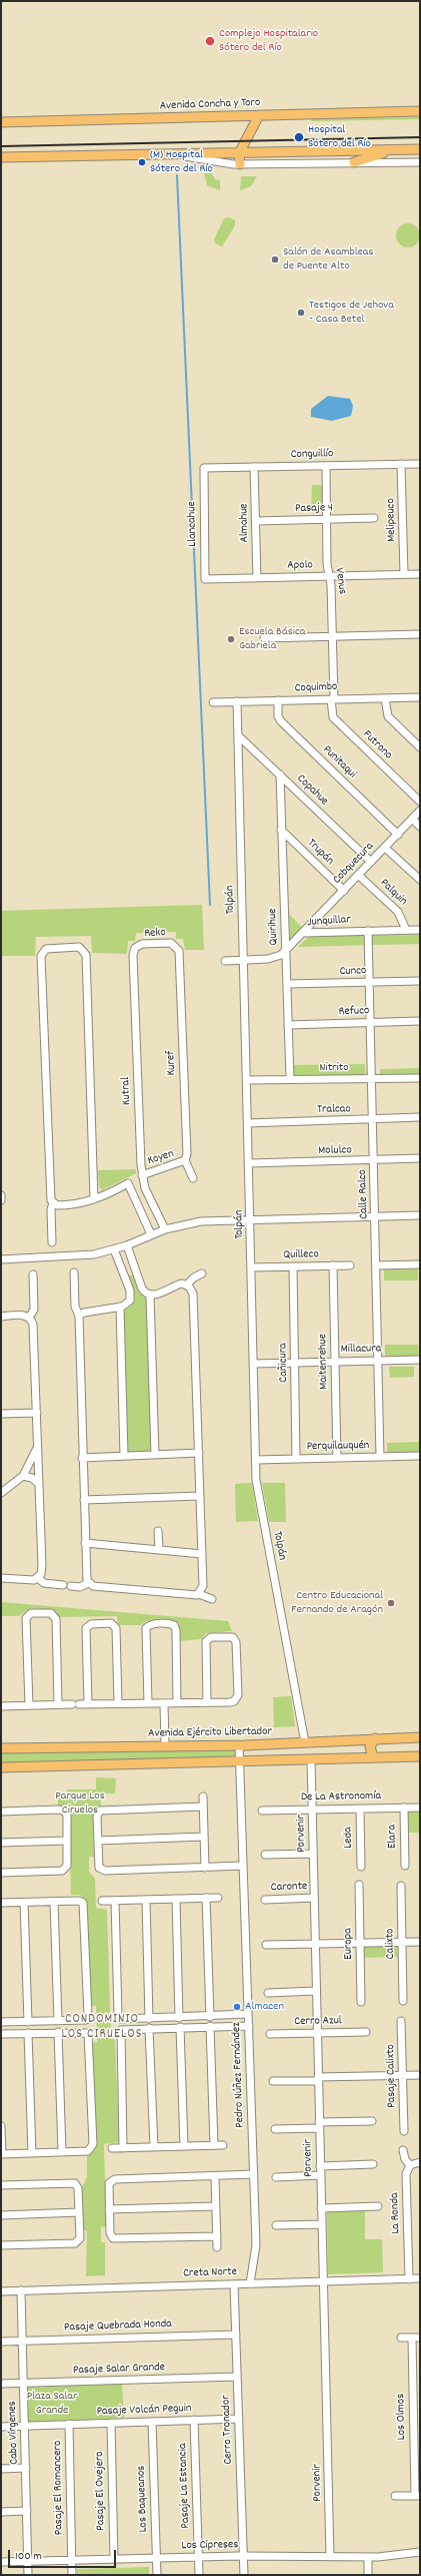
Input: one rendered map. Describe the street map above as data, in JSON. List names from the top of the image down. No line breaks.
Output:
{"streets":{"main road":["Avenida Concha y Toro","Avenida Ejército Libertador"],"street":["Conguillío","Pasaje 4","Melipeuco","Almahue","Llancahue","Apolo","Venus","Coquimbo","Futrono","Punitaqui","Copahue","Trupán","Cobquecura","Palquin","Tolpán","Junquillar","Quirihue","Reko","Cunco","Refuco","Kuref","Nitrito","Kutral","Tralcao","Molulco","Koyen","Calle Ralco","Quilleco","Millacura","Maitenrehue","Cañicura","Perquilauquén","De La Astronomía","Porvenir","Elara","Leda","Caronte","Europa","Calixto","Cerro Azul","Pedro Núñez Fernández","Pasaje Calixto","La Ronda","Creta Norte","Pasaje Quebrada Honda","Pasaje Salar Grande","Pasaje Volcán Peguin","Los Olmos","Cerro Tronador","Cabo Vírgenes","Pasaje La Estancia","Pasaje El Romancero","Pasaje El Ovejero","Los Baqueanos","Los Cipreses"]},"crossings":[["Conguillío","Melipeuco"],["Conguillío","Almahue"],["Conguillío","Llancahue"],["Conguillío","Venus"],["Pasaje 4","Almahue"],["Pasaje 4","Venus"],["Melipeuco","Apolo"],["Almahue","Apolo"],["Llancahue","Apolo"],["Apolo","Venus"],["Venus","Coquimbo"],["Venus","Futrono"],["Coquimbo","Futrono"],["Coquimbo","Punitaqui"],["Coquimbo","Tolpán"],["Punitaqui","Cobquecura"],["Copahue","Cobquecura"],["Copahue","Tolpán"],["Copahue","Quirihue"],["Trupán","Cobquecura"],["Trupán","Quirihue"],["Cobquecura","Palquin"],["Cobquecura","Junquillar"],["Palquin","Junquillar"],["Tolpán","Junquillar"],["Tolpán","Nitrito"],["Tolpán","Tralcao"],["Tolpán","Molulco"],["Tolpán","Quilleco"],["Tolpán","Millacura"],["Tolpán","Perquilauquén"],["Tolpán","Avenida Ejército Libertador"],["Junquillar","Quirihue"],["Junquillar","Calle Ralco"],["Quirihue","Cunco"],["Quirihue","Refuco"],["Quirihue","Nitrito"],["Reko","Kuref"],["Reko","Kutral"],["Cunco","Calle Ralco"],["Refuco","Calle Ralco"],["Kuref","Koyen"],["Nitrito","Calle Ralco"],["Kutral","Koyen"],["Tralcao","Calle Ralco"],["Molulco","Calle Ralco"],["Calle Ralco","Millacura"],["Calle Ralco","Perquilauquén"],["Quilleco","Maitenrehue"],["Quilleco","Cañicura"],["Millacura","Maitenrehue"],["Millacura","Cañicura"],["Maitenrehue","Perquilauquén"],["Cañicura","Perquilauquén"],["Avenida Ejército Libertador","Pedro Núñez Fernández"],["De La Astronomía","Porvenir"],["De La Astronomía","Elara"],["De La Astronomía","Leda"],["Porvenir","Caronte"],["Porvenir","Cerro Azul"],["Porvenir","Creta Norte"],["Porvenir","Los Cipreses"],["Pedro Núñez Fernández","Creta Norte"],["La Ronda","Creta Norte"],["Creta Norte","Cerro Tronador"],["Creta Norte","Cabo Vírgenes"],["Pasaje Quebrada Honda","Cerro Tronador"],["Pasaje Quebrada Honda","Cabo Vírgenes"],["Pasaje Salar Grande","Cerro Tronador"],["Pasaje Salar Grande","Cabo Vírgenes"],["Pasaje Volcán Peguin","Cerro Tronador"],["Pasaje Volcán Peguin","Cabo Vírgenes"],["Pasaje Volcán Peguin","Pasaje La Estancia"],["Pasaje Volcán Peguin","Pasaje El Romancero"],["Pasaje Volcán Peguin","Pasaje El Ovejero"],["Pasaje Volcán Peguin","Los Baqueanos"],["Cerro Tronador","Los Cipreses"],["Cabo Vírgenes","Los Cipreses"],["Pasaje La Estancia","Los Cipreses"],["Pasaje El Romancero","Los Cipreses"],["Pasaje El Ovejero","Los Cipreses"],["Los Baqueanos","Los Cipreses"]],"districts":["CONDOMINIO LOS CIRUELOS"],"parks":["Parque Los Ciruelos","Plaza Salar Grande"],"places":["Complejo Hospitalario Sótero del Río","Hospital Sótero del Río","(M) Hospital Sótero del Río","Salón de Asambleas de Puente Alto","Testigos de Jehova - Casa Betel","Escuela Básica Gabriela","Centro Educacional Fernando de Aragón","Almacen"],"scale_bar":"100 m"}
